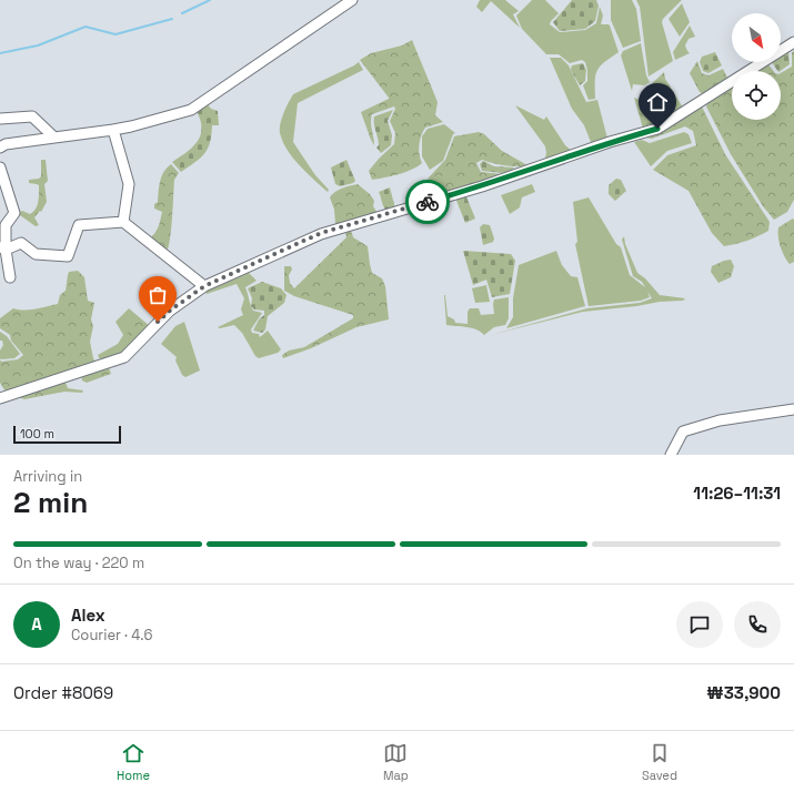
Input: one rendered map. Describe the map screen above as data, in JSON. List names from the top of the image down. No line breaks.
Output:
{"scale_bar":"100 m","north":"bottom right","page":{"scale":"100 m","heading":["2 min","Arriving in","11:26–11:31"],"panel":["Alex","Courier · 4.6","Order #8069","₩33,900"],"bar":"On the way · 220 m","round":"A","tabs":["Home","Map","Saved"]}}
